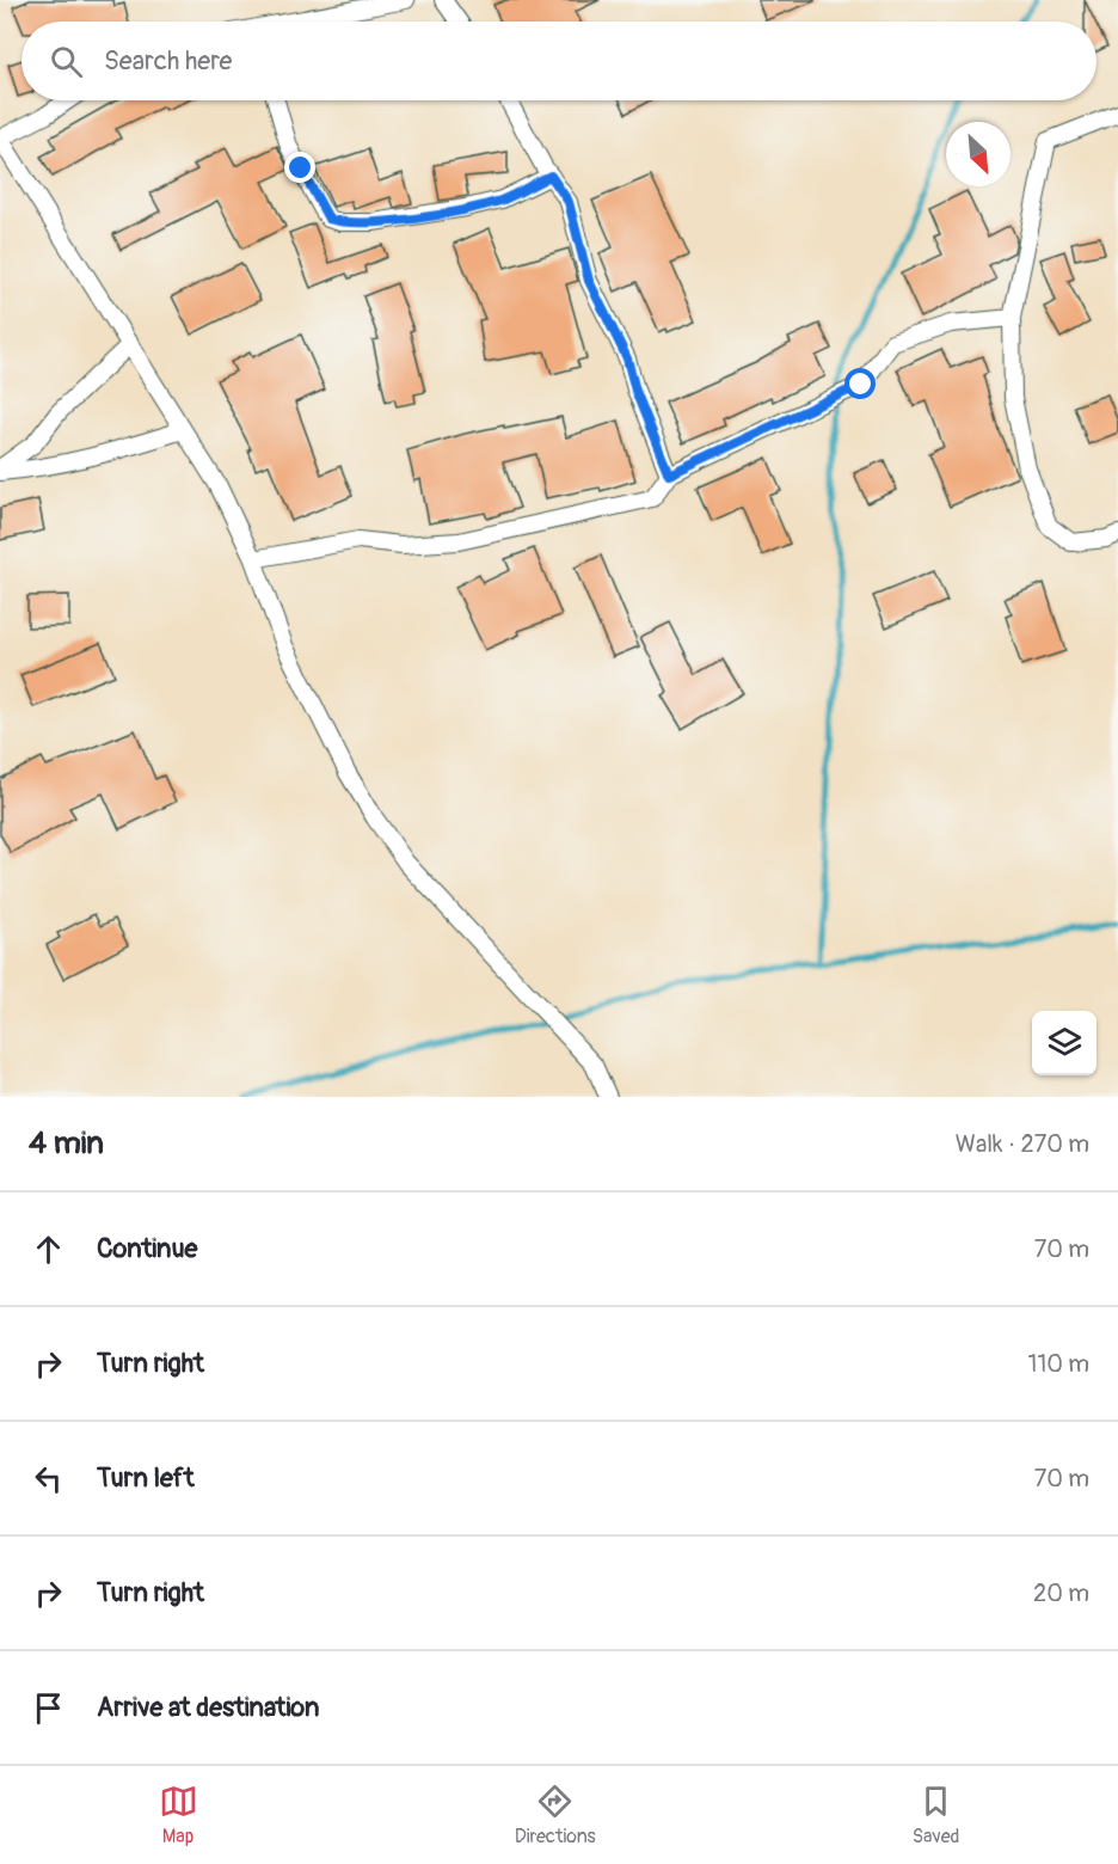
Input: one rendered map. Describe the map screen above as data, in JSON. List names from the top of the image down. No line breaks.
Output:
{"north":"bottom right","page":{"search":"Search here","heading":["4 min","Walk · 270 m"],"list":[["Continue","70 m"],["Turn right","110 m"],["Turn left","70 m"],["Turn right","20 m"],"Arrive at destination"],"nav":["Map","Directions","Saved"]}}
